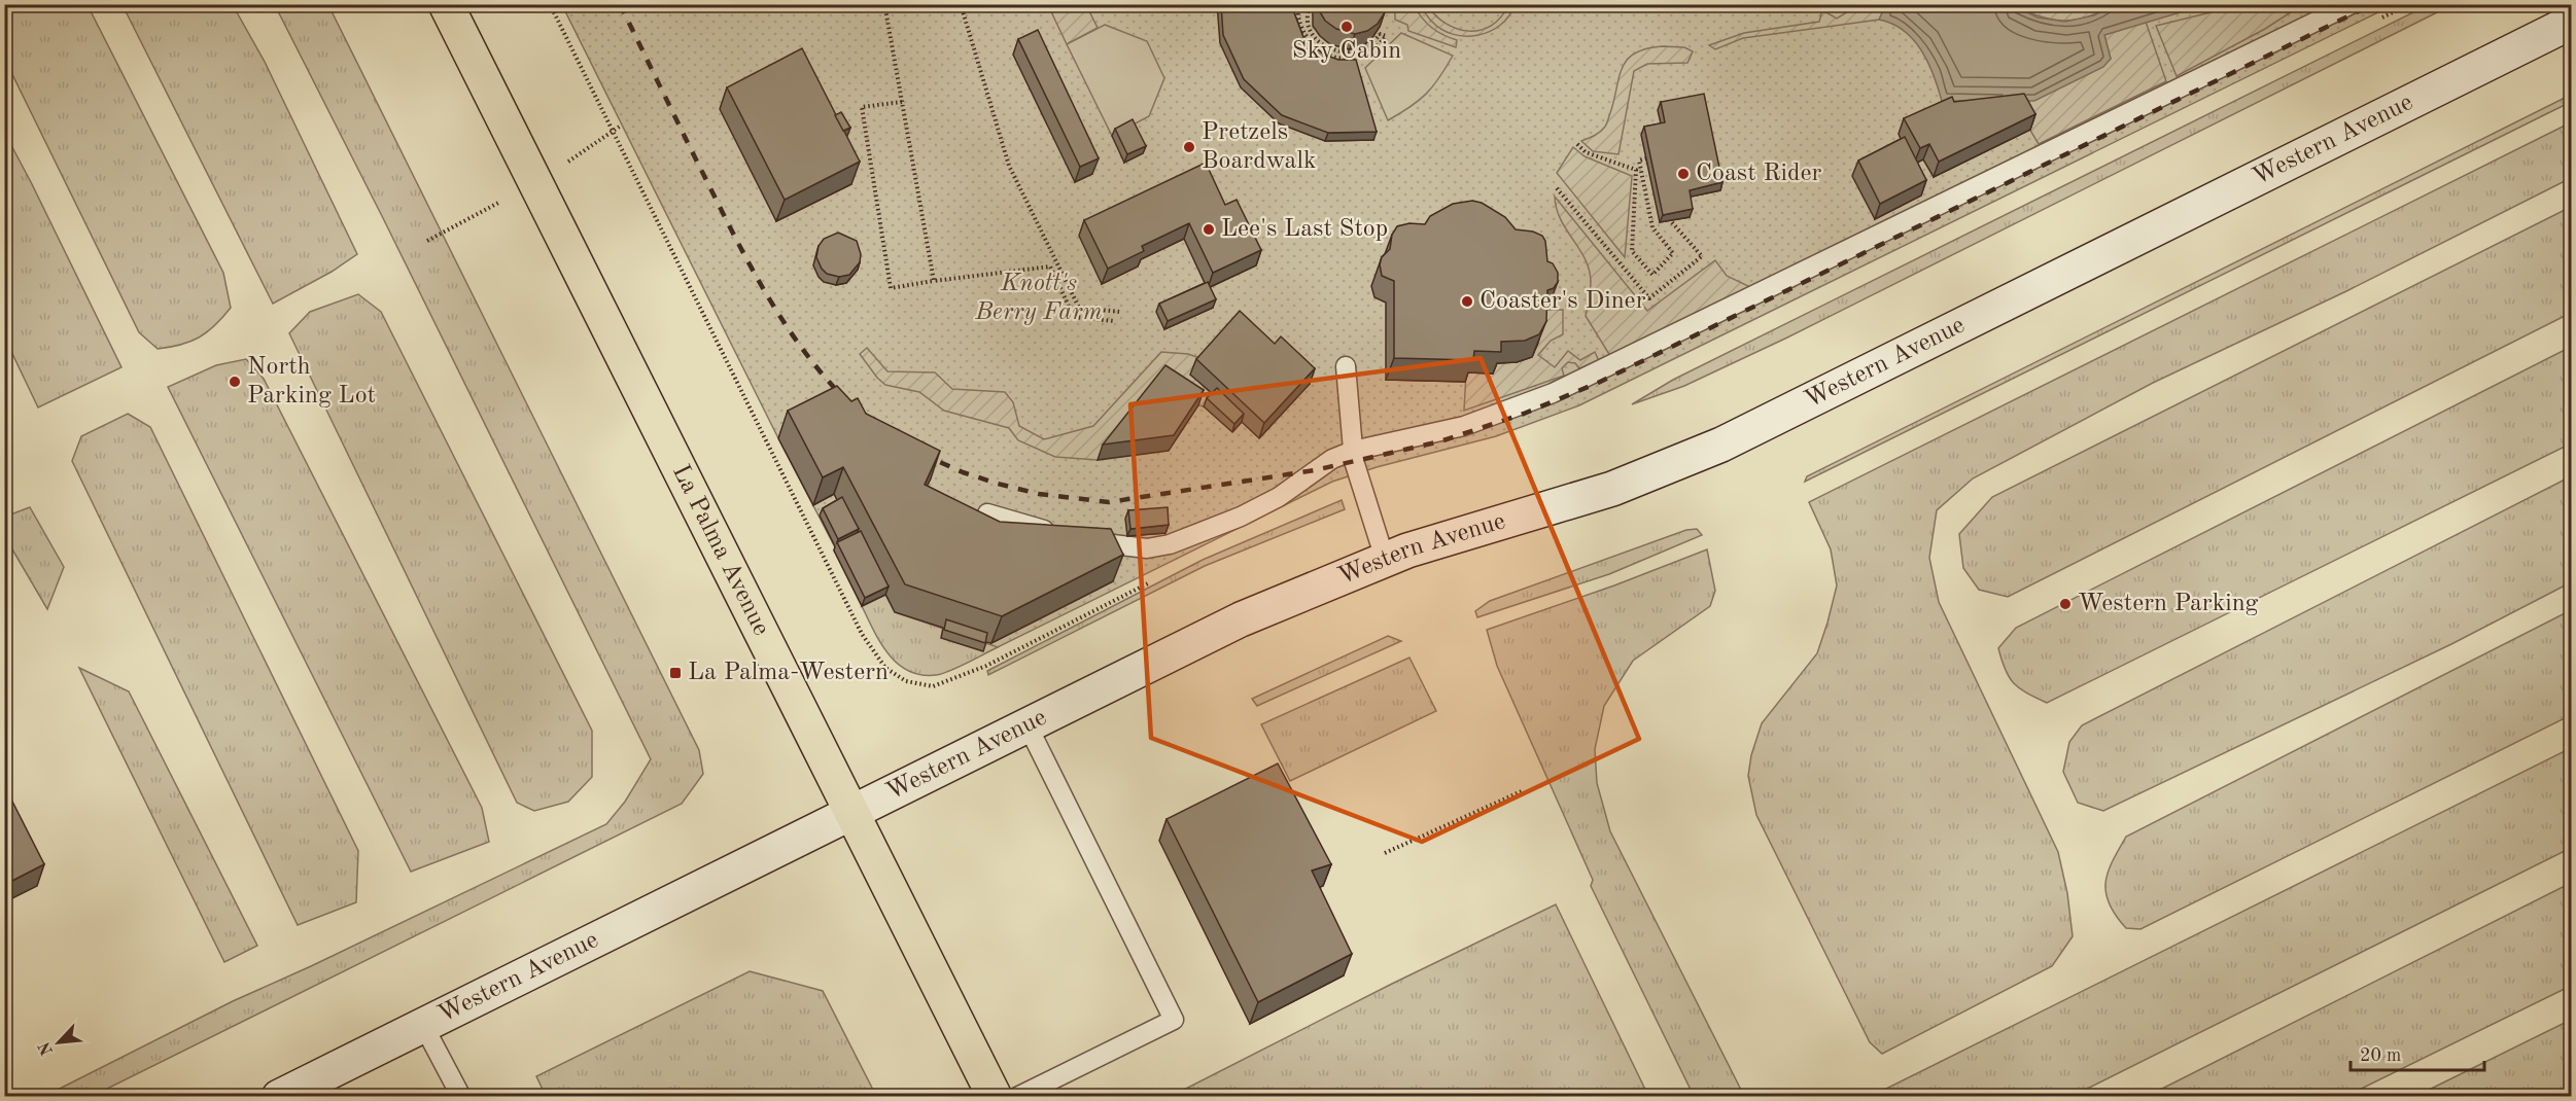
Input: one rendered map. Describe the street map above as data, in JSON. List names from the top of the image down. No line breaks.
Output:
{"streets":{"main road":["Western Avenue","La Palma Avenue"]},"crossings":[["Western Avenue","La Palma Avenue"]],"parks":["Knott's Berry Farm"],"places":{"other":["Sky Cabin","Pretzels Boardwalk","Coast Rider","Lee's Last Stop","Coaster's Diner","North Parking Lot","Western Parking"],"transit":["La Palma-Western"]},"scale_bar":"20 m","north":"bottom left"}
